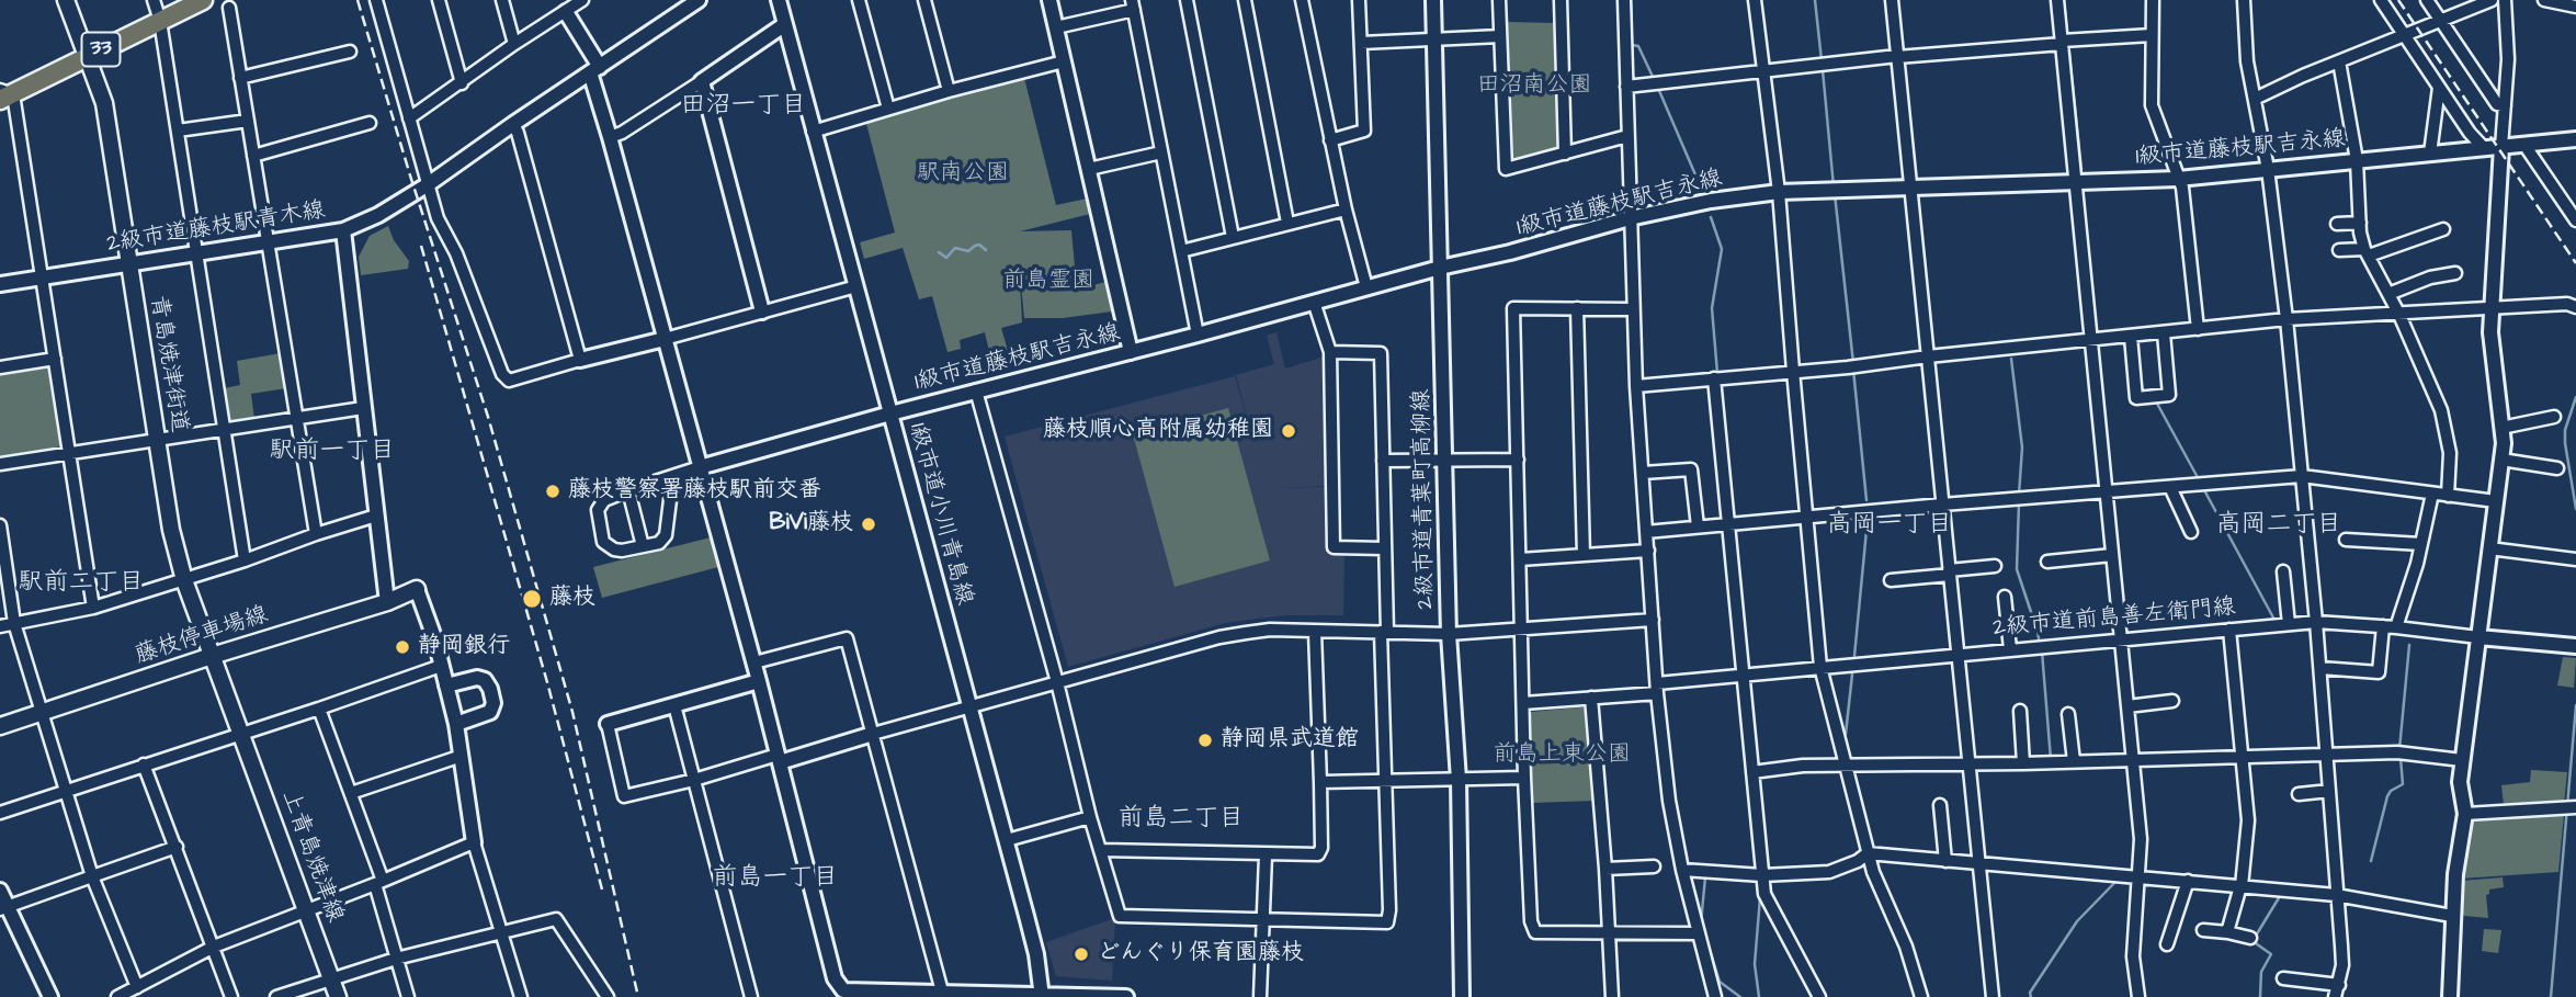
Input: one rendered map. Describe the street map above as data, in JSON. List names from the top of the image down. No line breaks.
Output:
{"streets":{"main road":["33","青島焼津街道","藤枝停車場線","上青島焼津線"],"street":["1級市道藤枝駅吉永線","2級市道藤枝駅青木線","2級市道青葉町高柳線","1級市道小川青島線","2級市道前島善左衛門線"]},"crossings":[["33","青島焼津街道"],["1級市道藤枝駅吉永線","2級市道青葉町高柳線"],["1級市道藤枝駅吉永線","1級市道小川青島線"],["2級市道藤枝駅青木線","青島焼津街道"],["2級市道藤枝駅青木線","藤枝停車場線"],["青島焼津街道","藤枝停車場線"],["青島焼津街道","上青島焼津線"]],"districts":["田沼一丁目","駅前一丁目","高岡一丁目","高岡二丁目","駅前二丁目","前島二丁目","前島一丁目"],"parks":["田沼南公園","駅南公園","前島霊園","前島上東公園"],"places":["藤枝順心高附属幼稚園","藤枝警察署藤枝駅前交番","BiVi藤枝","藤枝","静岡銀行","静岡県武道館","どんぐり保育園藤枝"]}
